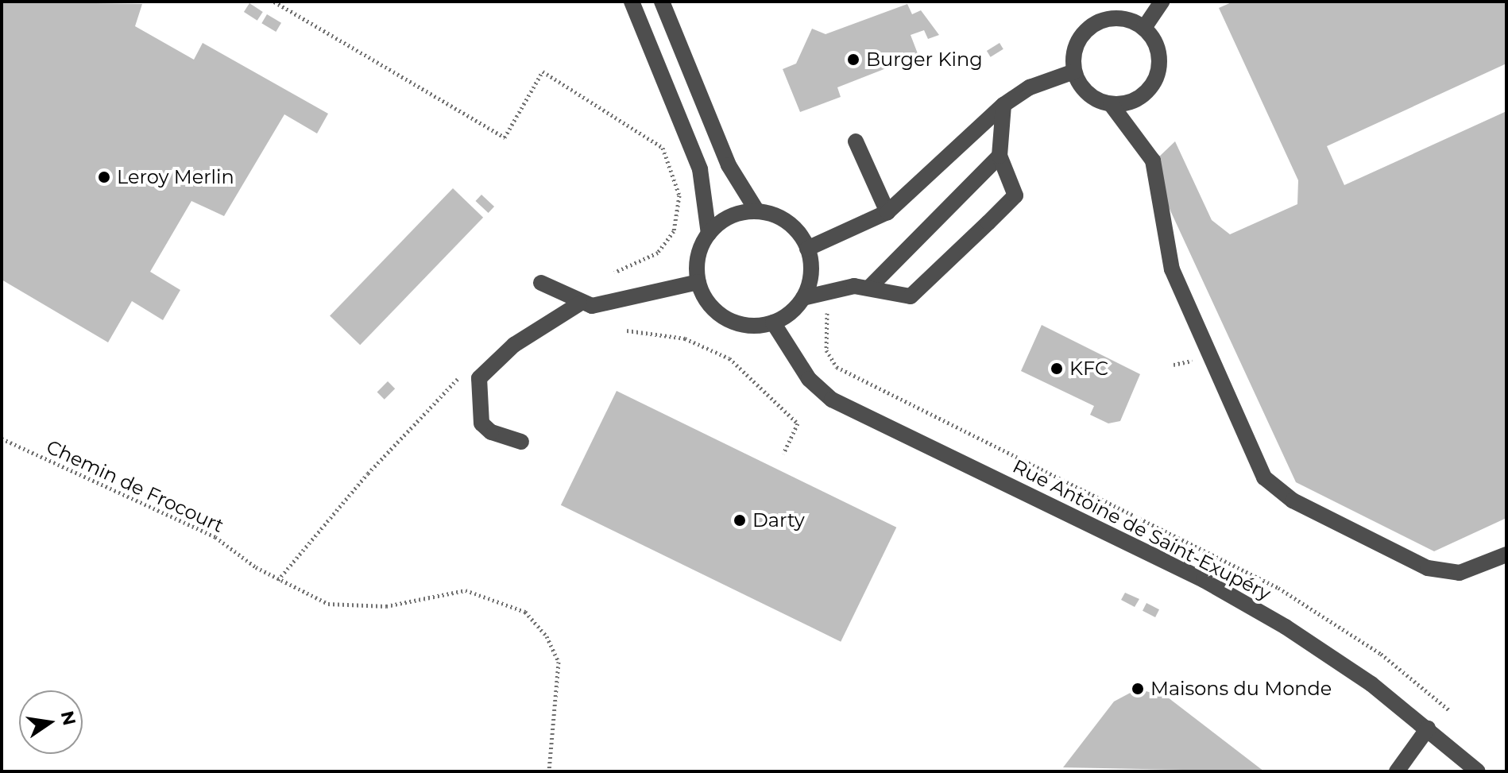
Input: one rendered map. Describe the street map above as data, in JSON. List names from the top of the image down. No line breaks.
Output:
{"streets":{"street":["Rue Antoine de Saint-Exupéry"],"path":["Chemin de Frocourt"]},"places":["Burger King","Leroy Merlin","KFC","Darty","Maisons du Monde"],"north":"right"}
